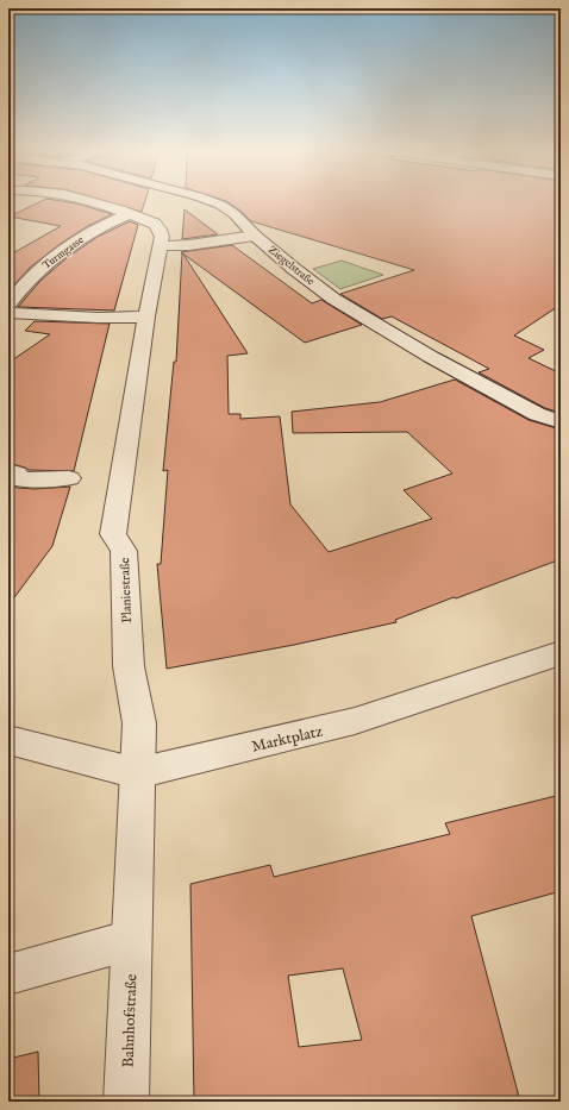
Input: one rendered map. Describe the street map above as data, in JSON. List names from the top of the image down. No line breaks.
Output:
{"streets":{"street":["Turmgasse","Ziegelstraße","Planiestraße","Marktplatz","Bahnhofstraße"]},"crossings":[["Turmgasse","Planiestraße"],["Planiestraße","Marktplatz"],["Planiestraße","Bahnhofstraße"]]}
